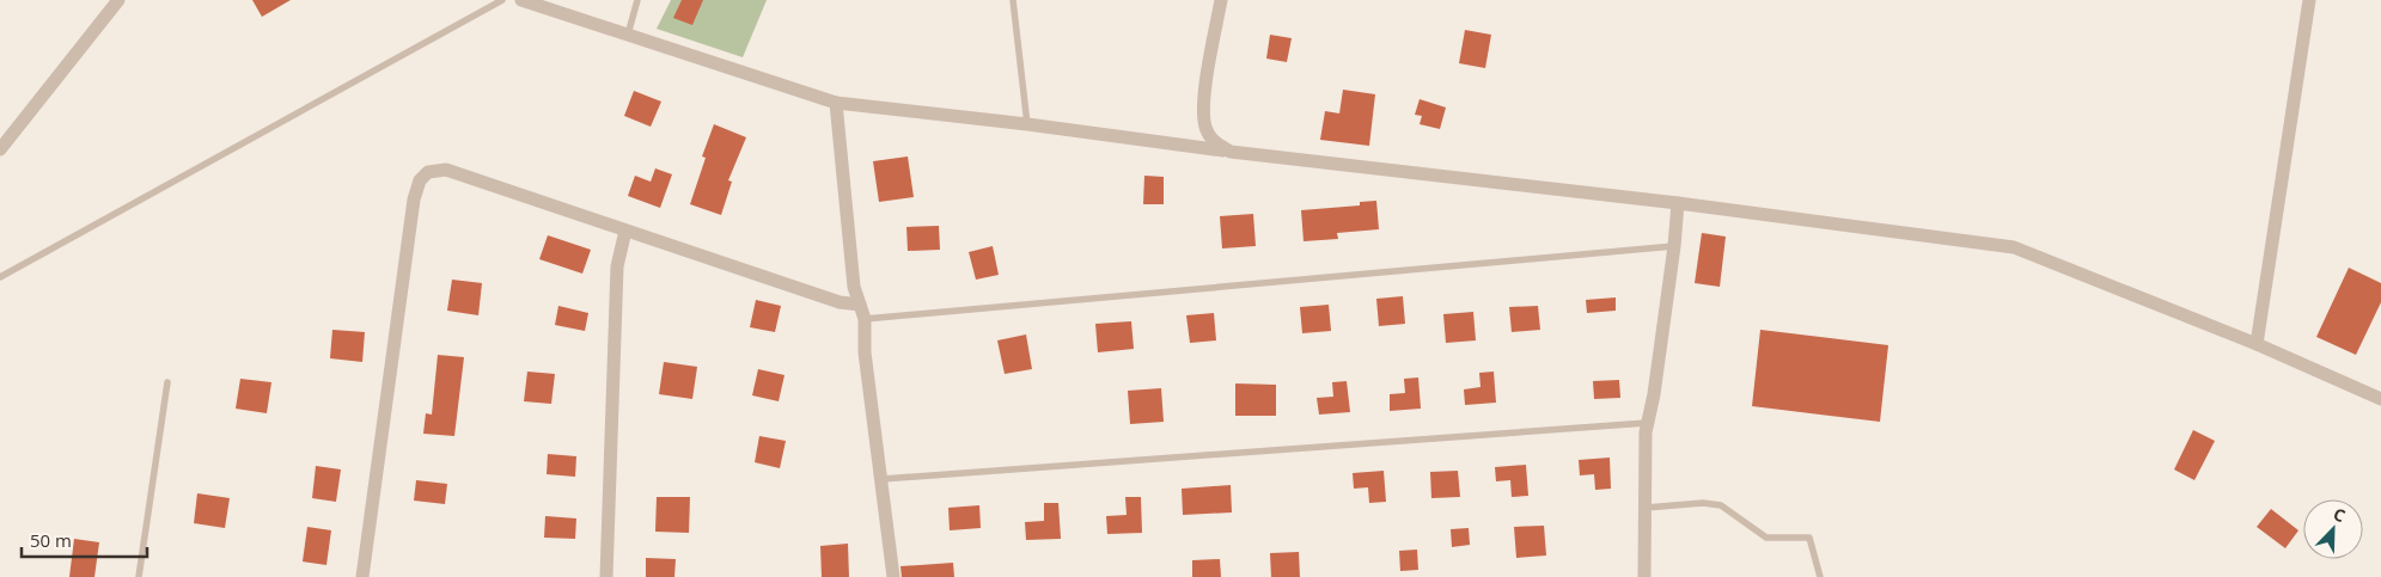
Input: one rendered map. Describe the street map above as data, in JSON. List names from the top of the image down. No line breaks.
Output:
{"scale_bar":"50 m","north":"top right"}
